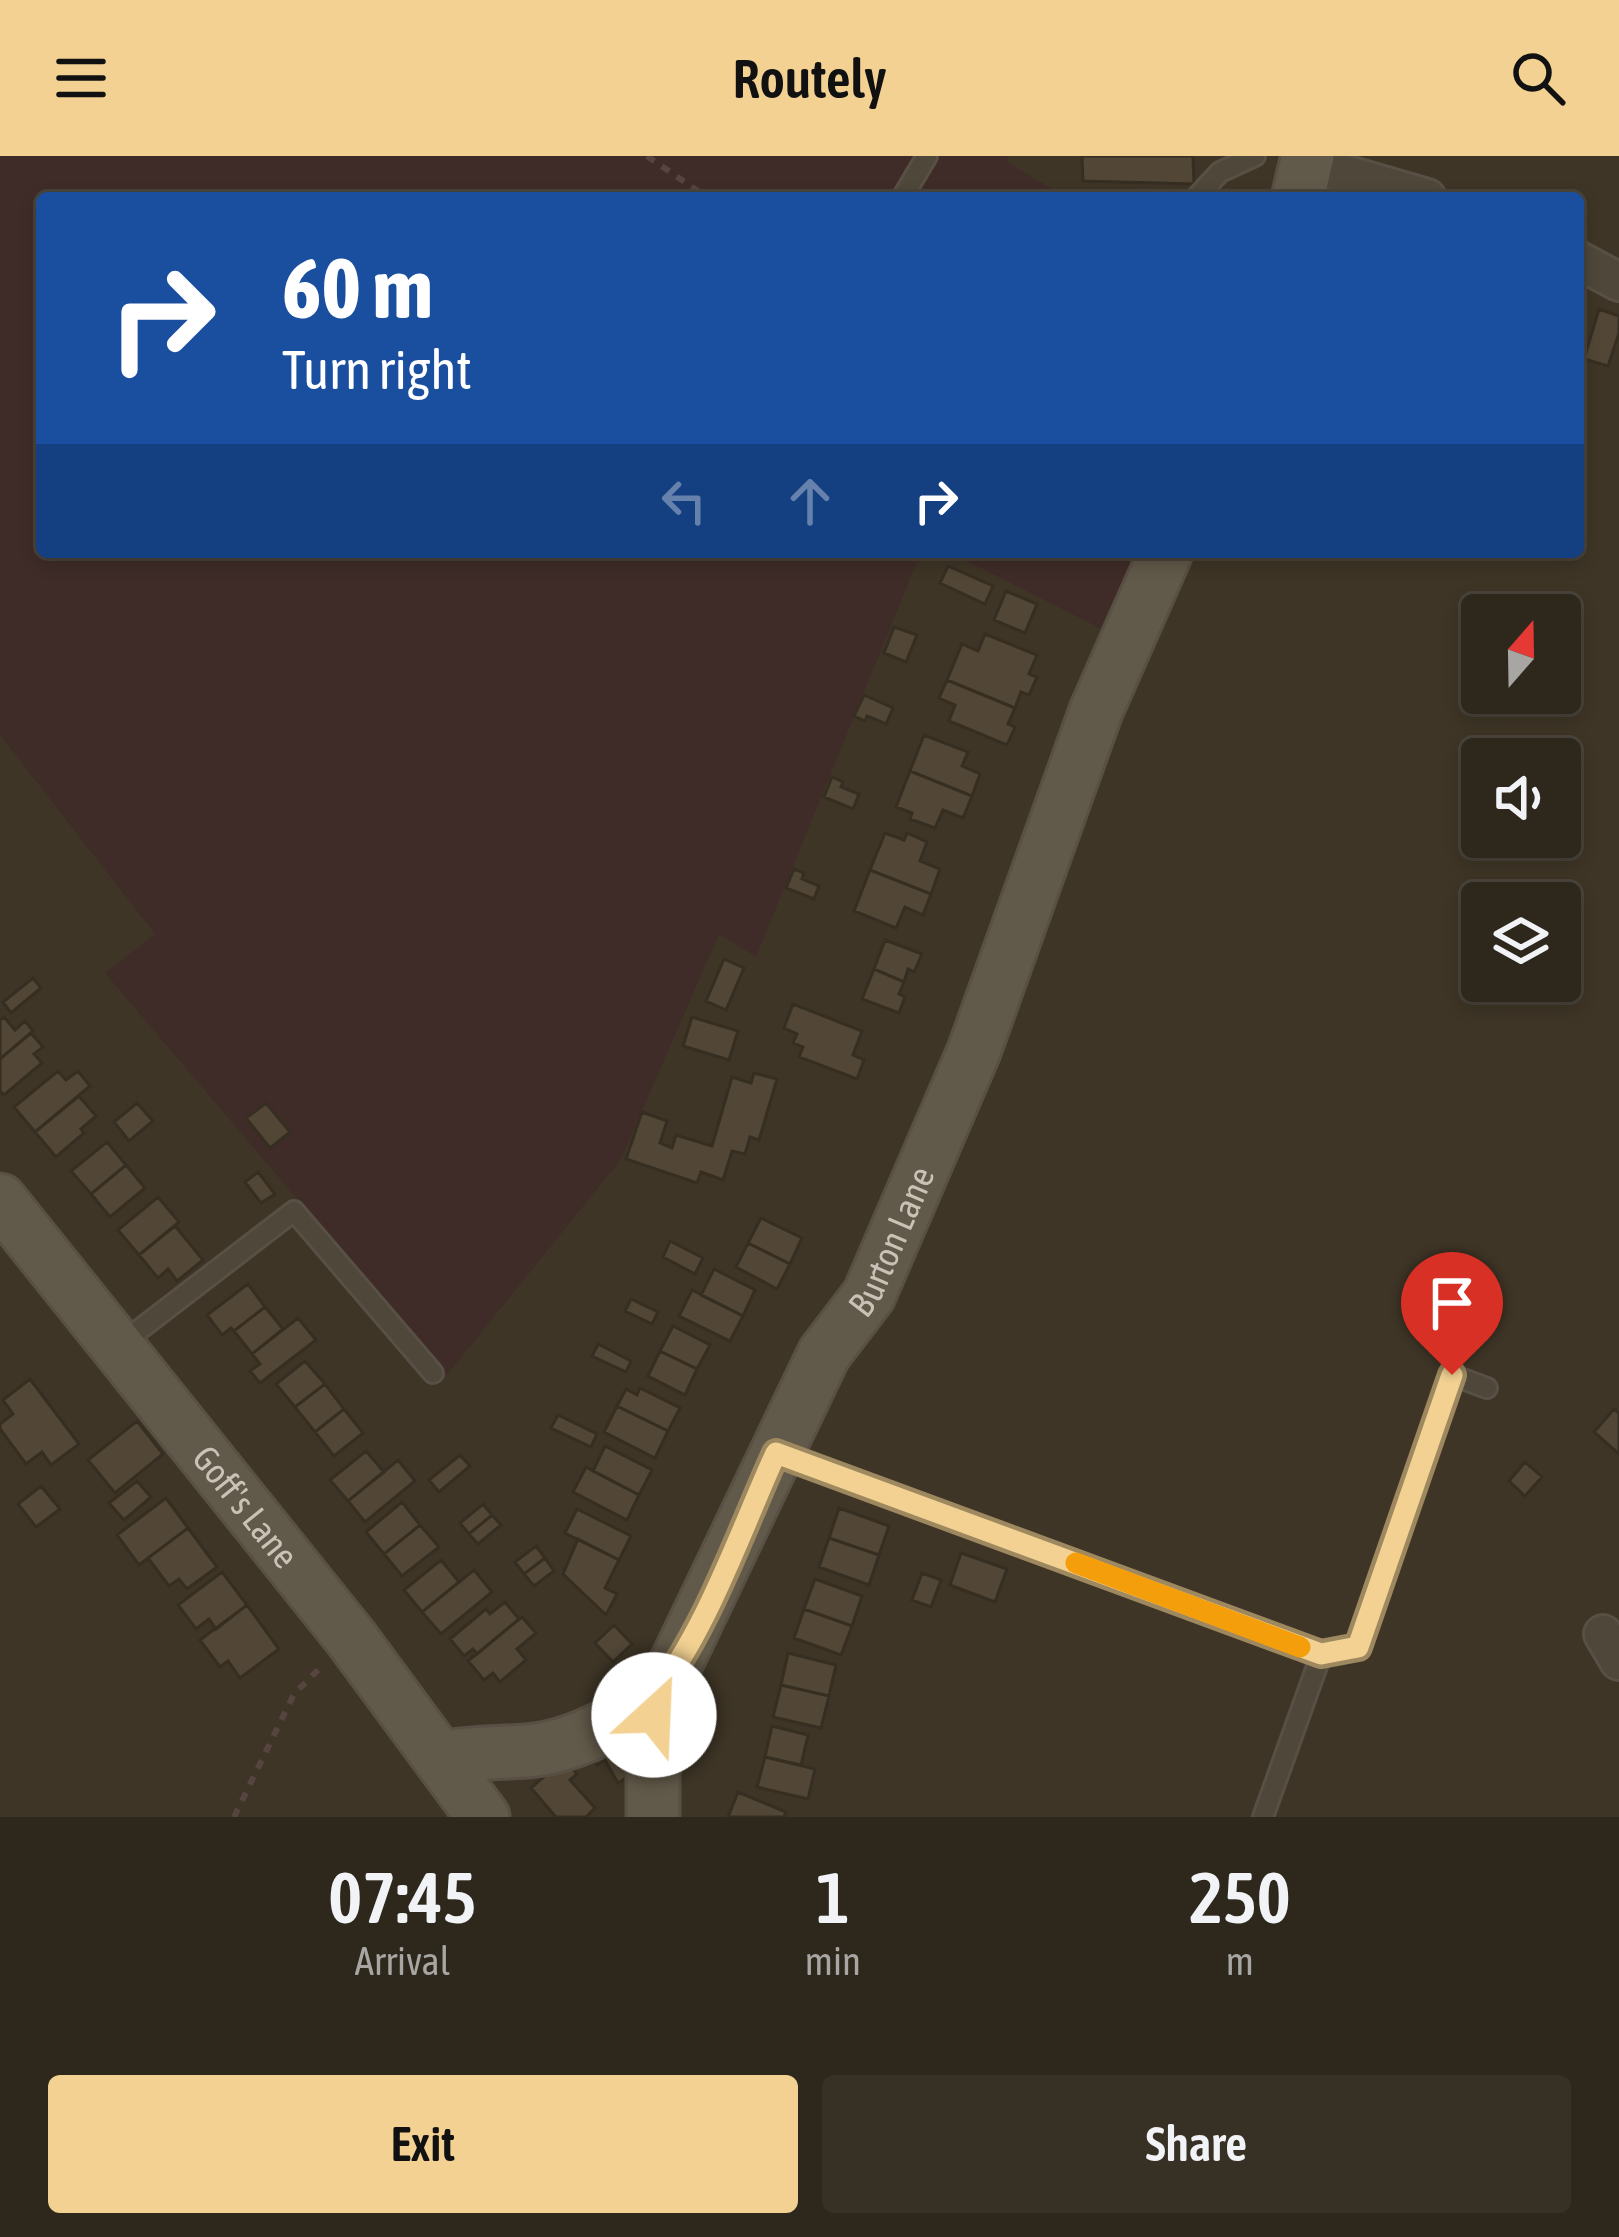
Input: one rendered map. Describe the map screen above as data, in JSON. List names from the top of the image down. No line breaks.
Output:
{"streets":{"street":["Burton Lane","Goff's Lane"]},"crossings":[["Burton Lane","Goff's Lane"]],"north":"top","page":{"header":"Routely","turn":["60 m","Turn right"],"eta":["07:45","Arrival","1","min","250","m"],"buttons":["Exit","Share"]}}
